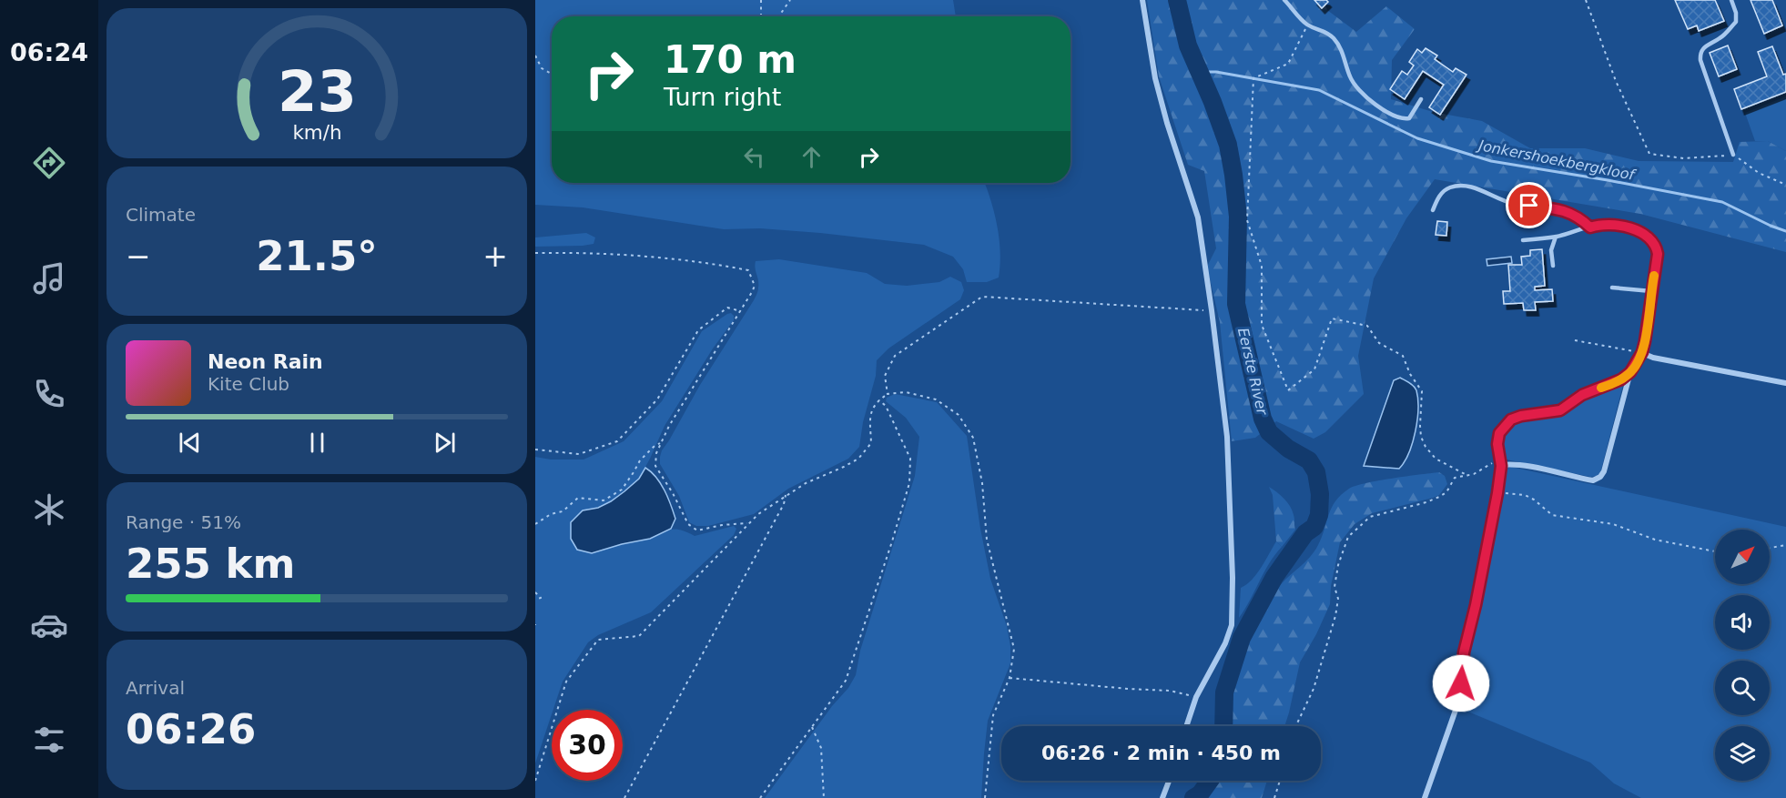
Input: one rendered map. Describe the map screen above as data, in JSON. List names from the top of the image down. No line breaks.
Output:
{"water":["Jonkershoekbergkloof","Eerste River"],"north":"top right","page":{"tabs":"06:24","turn":["170 m","Turn right"],"tile":["Climate",["Range · 51%","255 km"],["Arrival","06:26"]],"heat":["−","21.5°","+"],"song":["Neon Rain","Kite Club"],"limit":"30","trip":"06:26 · 2 min · 450 m","gauge":["23","km/h"]}}
